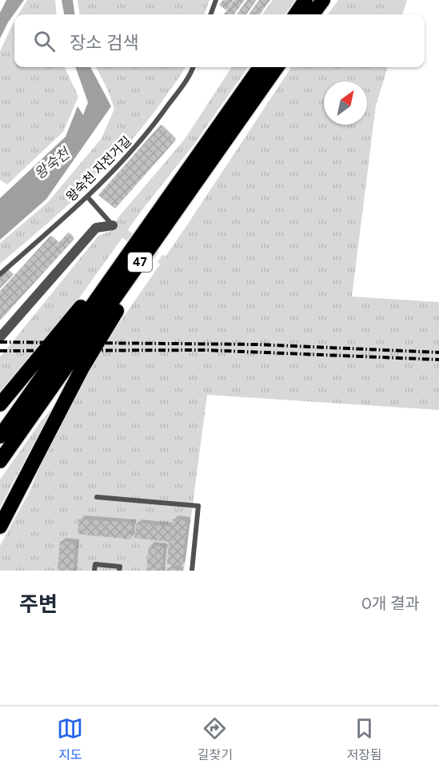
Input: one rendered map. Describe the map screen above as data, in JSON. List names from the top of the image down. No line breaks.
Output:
{"streets":{"highway":["47"],"lane":["왕숙천 자전거길"]},"water":["왕숙천"],"north":"top right","page":{"search":"장소 검색","heading":["주변","0개 결과"],"nav":["지도","길찾기","저장됨"]}}
